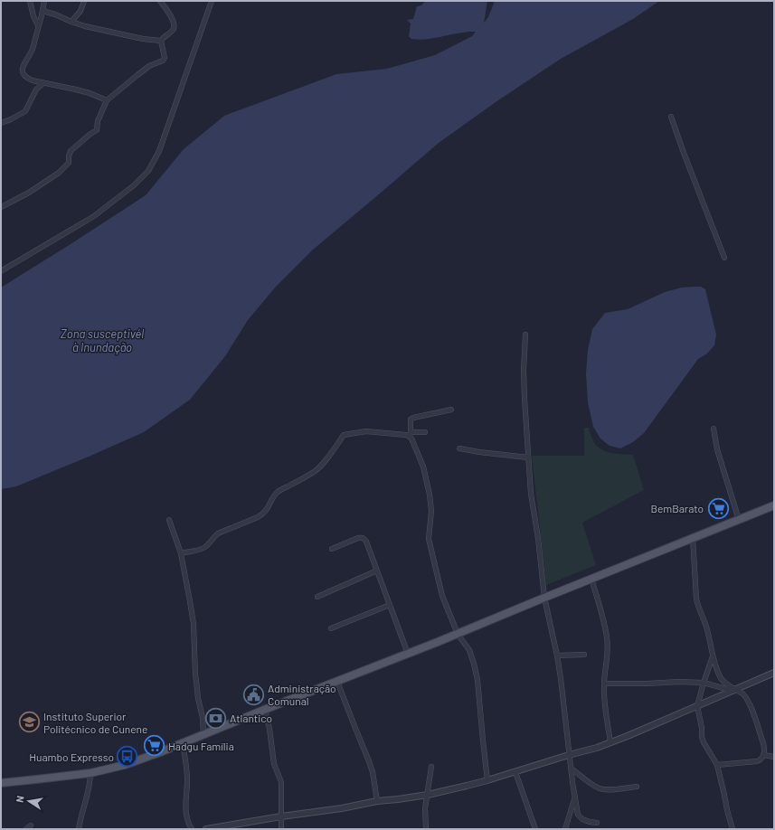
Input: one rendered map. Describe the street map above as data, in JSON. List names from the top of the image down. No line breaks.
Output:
{"water":["Zona susceptivél à Inundação"],"places":{"supermarket":["BemBarato","Hadgu Família"],"public building":["Administração Comunal"],"bank":["Atlantico"],"school or university":["Instituto Superior Politécnico de Cunene"],"bus stop":["Huambo Expresso"]},"north":"left"}
